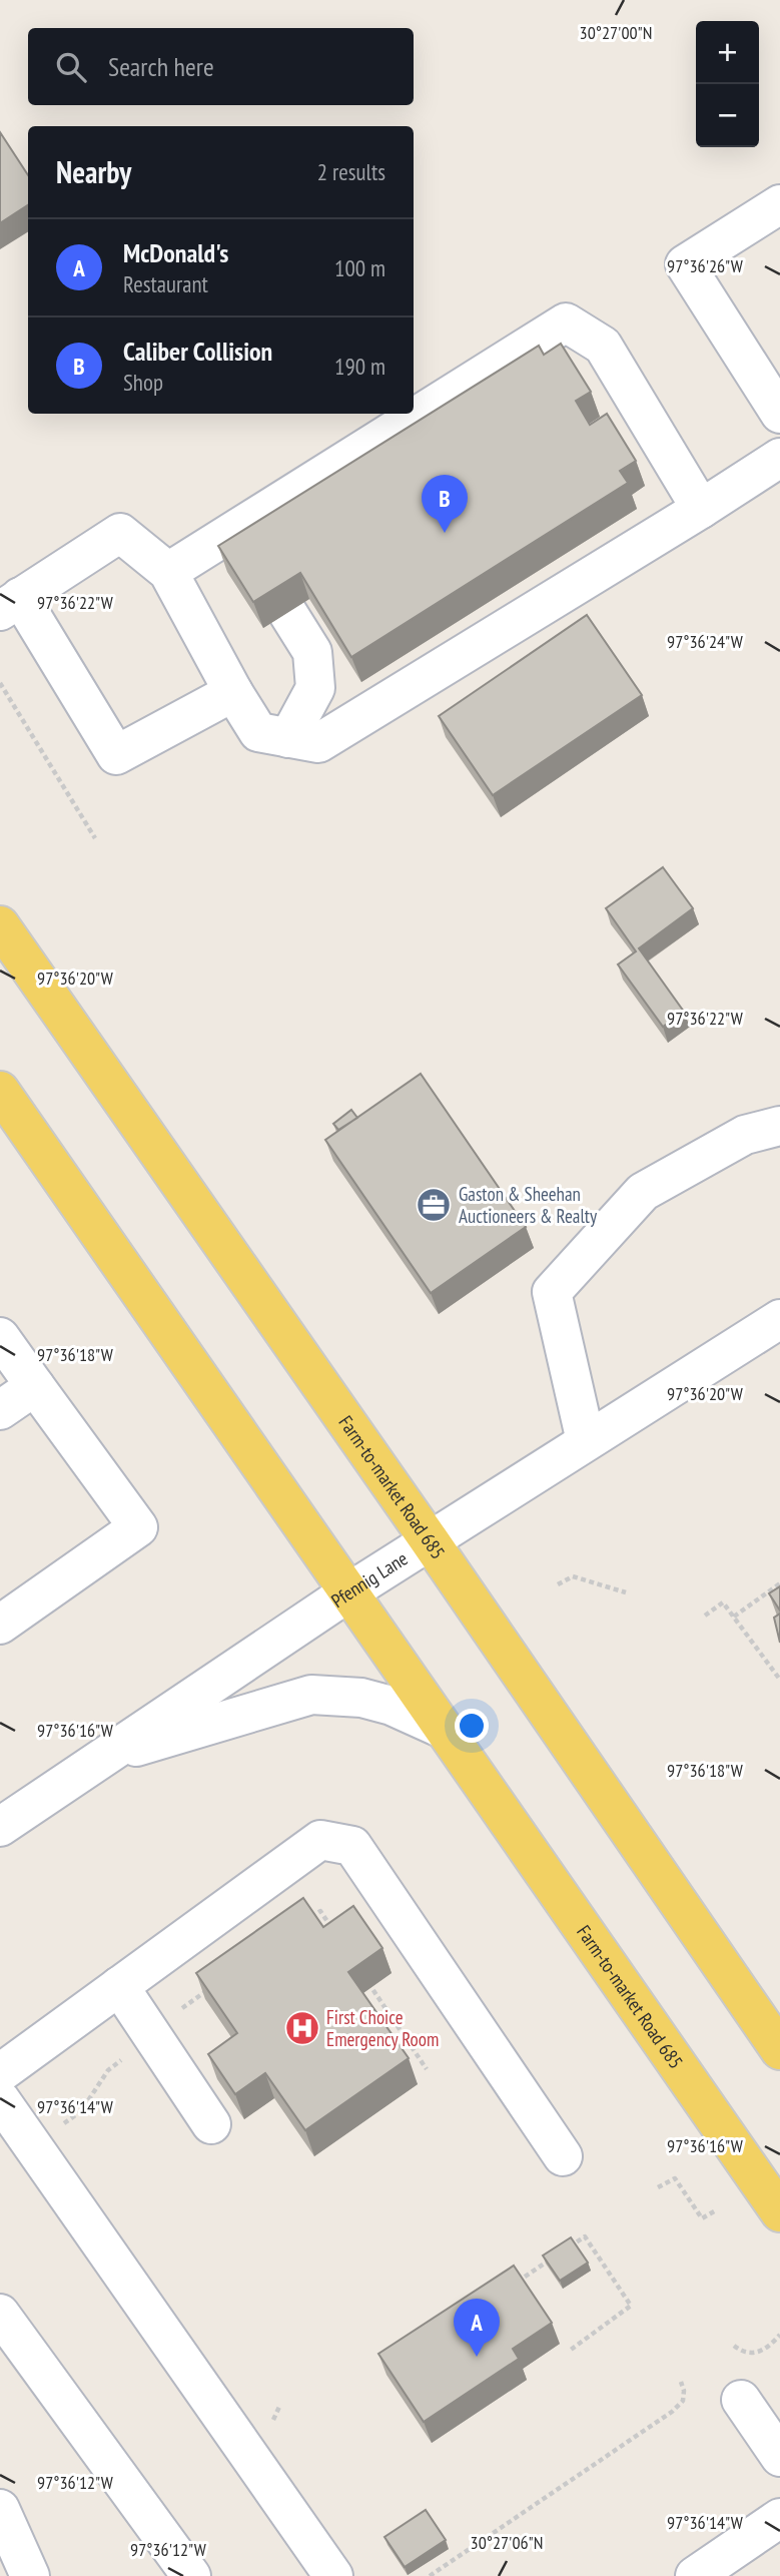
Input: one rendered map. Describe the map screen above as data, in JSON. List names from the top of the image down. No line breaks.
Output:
{"streets":{"main road":["Farm-to-market Road 685"],"street":["Pfennig Lane"]},"crossings":[["Farm-to-market Road 685","Pfennig Lane"]],"places":{"office":["Gaston & Sheehan Auctioneers & Realty"],"hospital":["First Choice Emergency Room"]},"page":{"map_buttons":["+","−"],"search":"Search here","heading":["Nearby","2 results"],"list":[{"mark":"A","name":"McDonald's","note":"Restaurant","value":"100 m"},{"mark":"B","name":"Caliber Collision","note":"Shop","value":"190 m"}],"pins":["B","A"]},"coordinates":["30°27'00\"N","97°36'26\"W","97°36'22\"W","97°36'24\"W","97°36'20\"W","97°36'18\"W","97°36'16\"W","97°36'14\"W","97°36'12\"W","30°27'06\"N"]}
